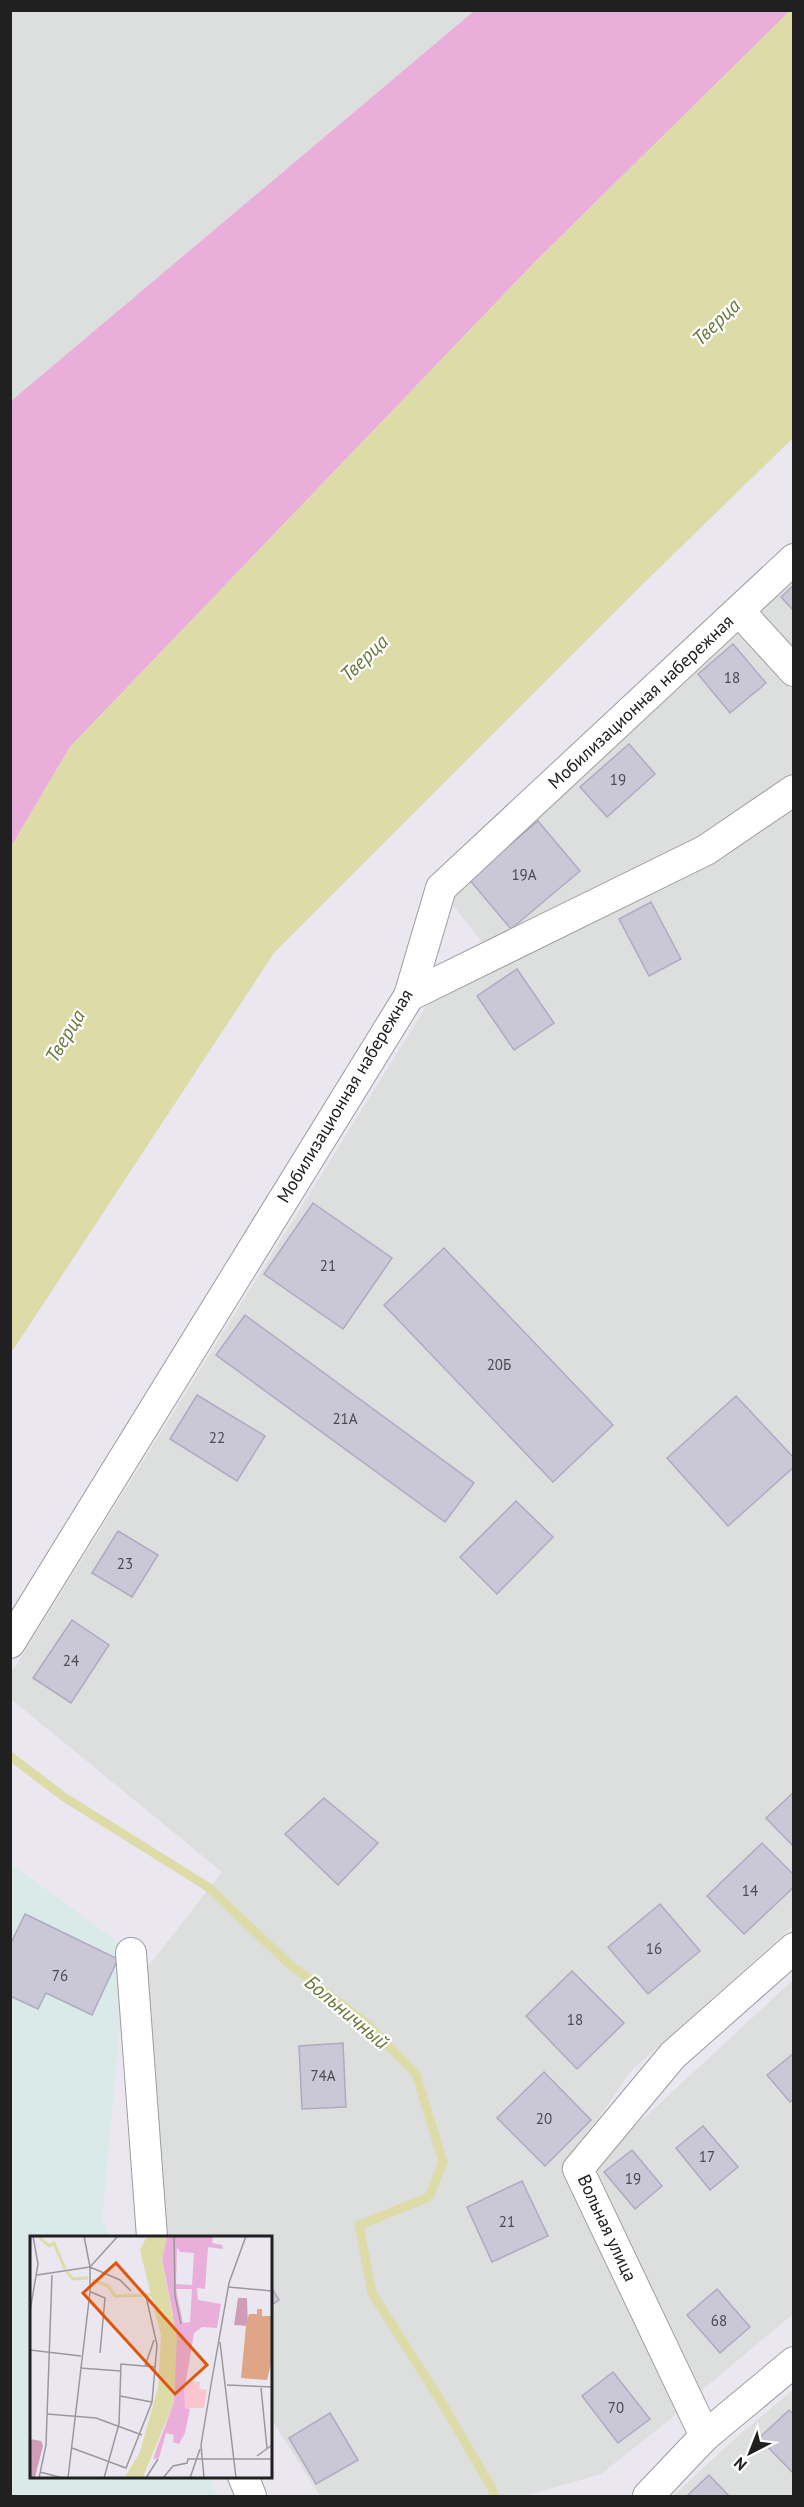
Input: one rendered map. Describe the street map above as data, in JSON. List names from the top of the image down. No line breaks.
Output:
{"streets":{"street":["Мобилизационная набережная","Вольная улица"]},"water":["Тверца","Больничный"],"house_numbers":["18","19","19А","21","20Б","21А","22","23","24","14","16","76","18","74А","20","17","19","21","68","70"],"north":"bottom left"}
